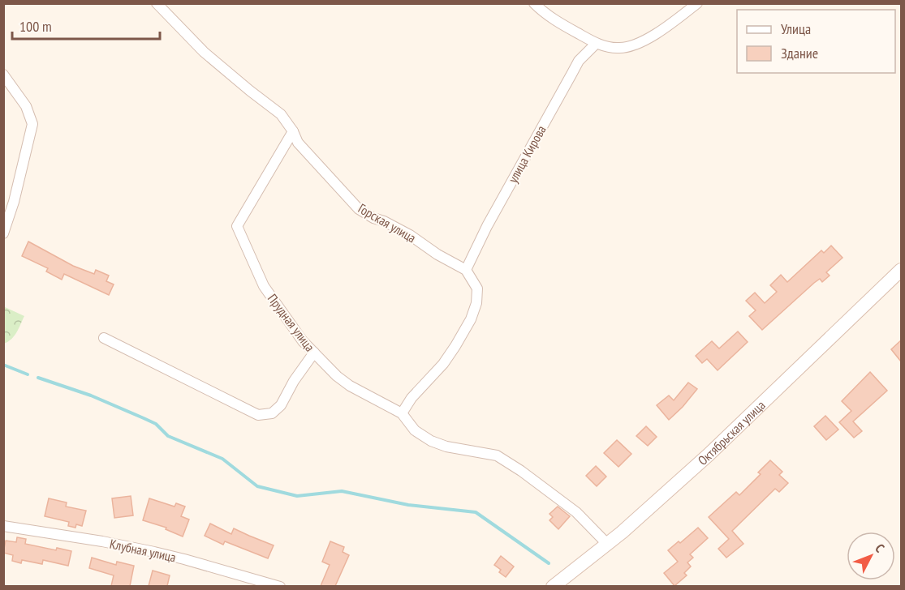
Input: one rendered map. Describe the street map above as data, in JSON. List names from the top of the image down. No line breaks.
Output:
{"streets":{"main road":["Октябрьская улица"],"street":["улица Кирова","Горская улица","Прудная улица","Клубная улица"]},"crossings":[["улица Кирова","Горская улица"],["Горская улица","Прудная улица"],["Прудная улица","Октябрьская улица"]],"legend":["Улица","Здание"],"scale_bar":"100 m","north":"top right"}
